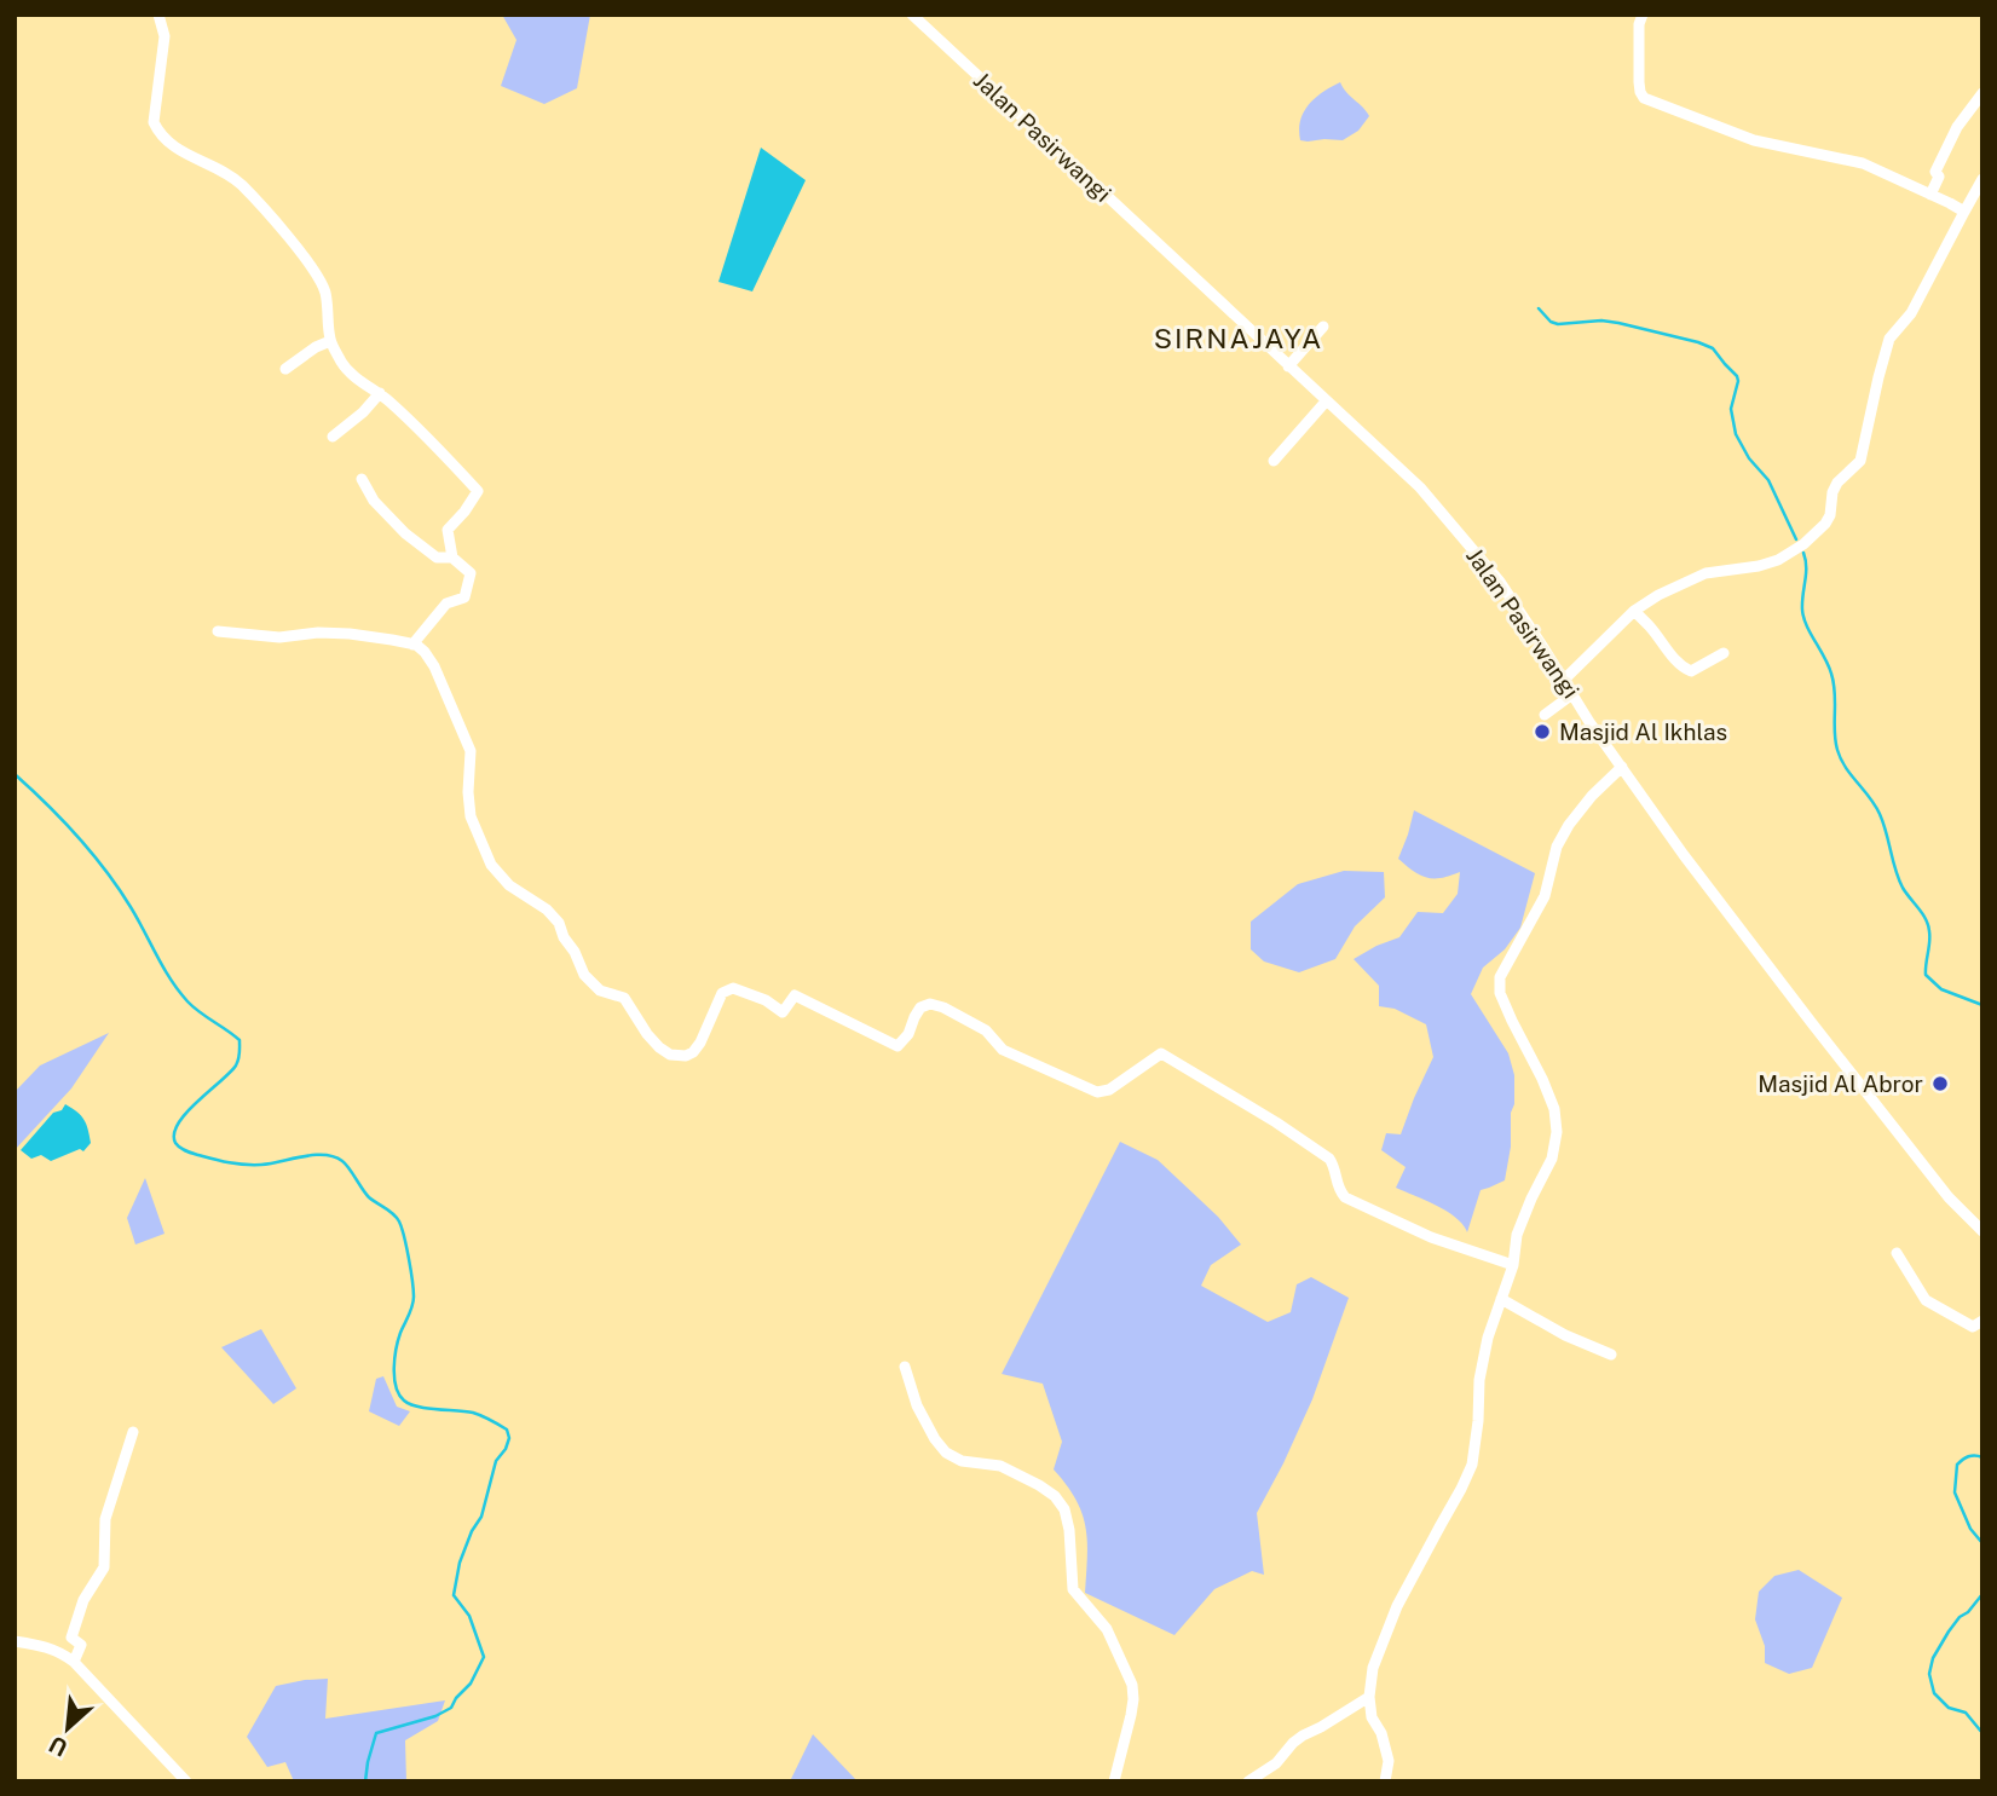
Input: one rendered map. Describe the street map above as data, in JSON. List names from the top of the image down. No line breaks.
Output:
{"streets":{"street":["Jalan Pasirwangi"]},"districts":["SIRNAJAYA"],"places":["Masjid Al Ikhlas","Masjid Al Abror"],"north":"bottom left"}
